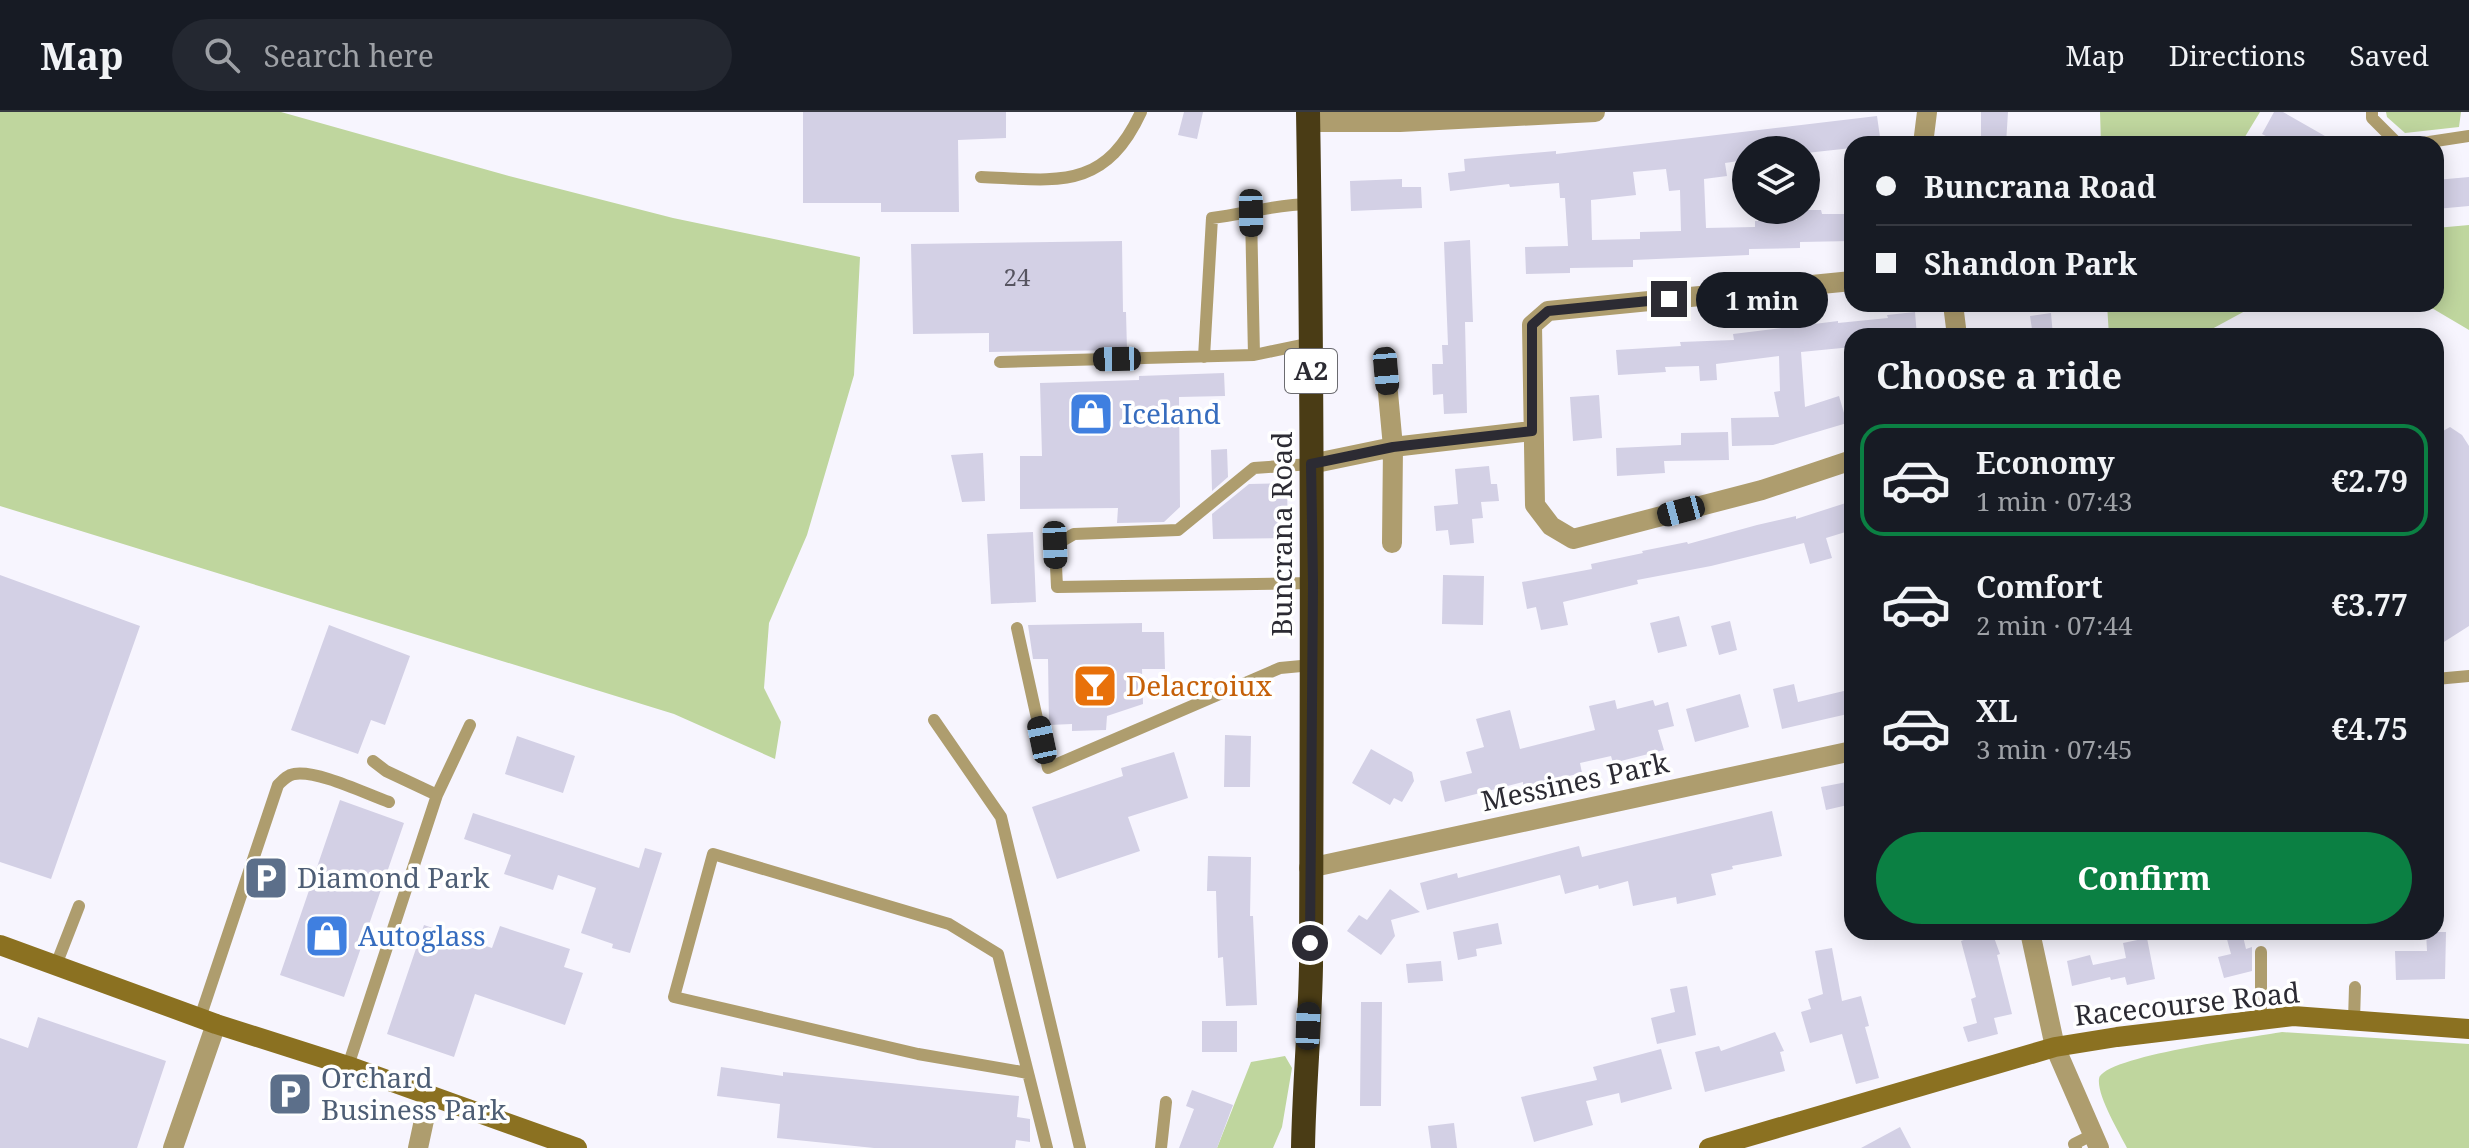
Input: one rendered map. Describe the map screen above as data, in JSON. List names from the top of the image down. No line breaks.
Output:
{"streets":{"highway":["A2","Buncrana Road"],"main road":["Racecourse Road"],"street":["Messines Park"]},"crossings":[["Buncrana Road","Messines Park"]],"places":{"shop":["Iceland","Autoglass"],"bar":["Delacroiux"],"parking":["Diamond Park","Orchard Business Park"]},"house_numbers":["24"],"page":{"header":"Map","search":"Search here","nav":["Map","Directions","Saved"],"banner":["Buncrana Road","Shandon Park"],"bubble":"1 min","heading":"Choose a ride","list":[{"name":"Economy","note":"1 min · 07:43","value":"€2.79"},{"name":"Comfort","note":"2 min · 07:44","value":"€3.77"},{"name":"XL","note":"3 min · 07:45","value":"€4.75"}],"buttons":"Confirm"}}
